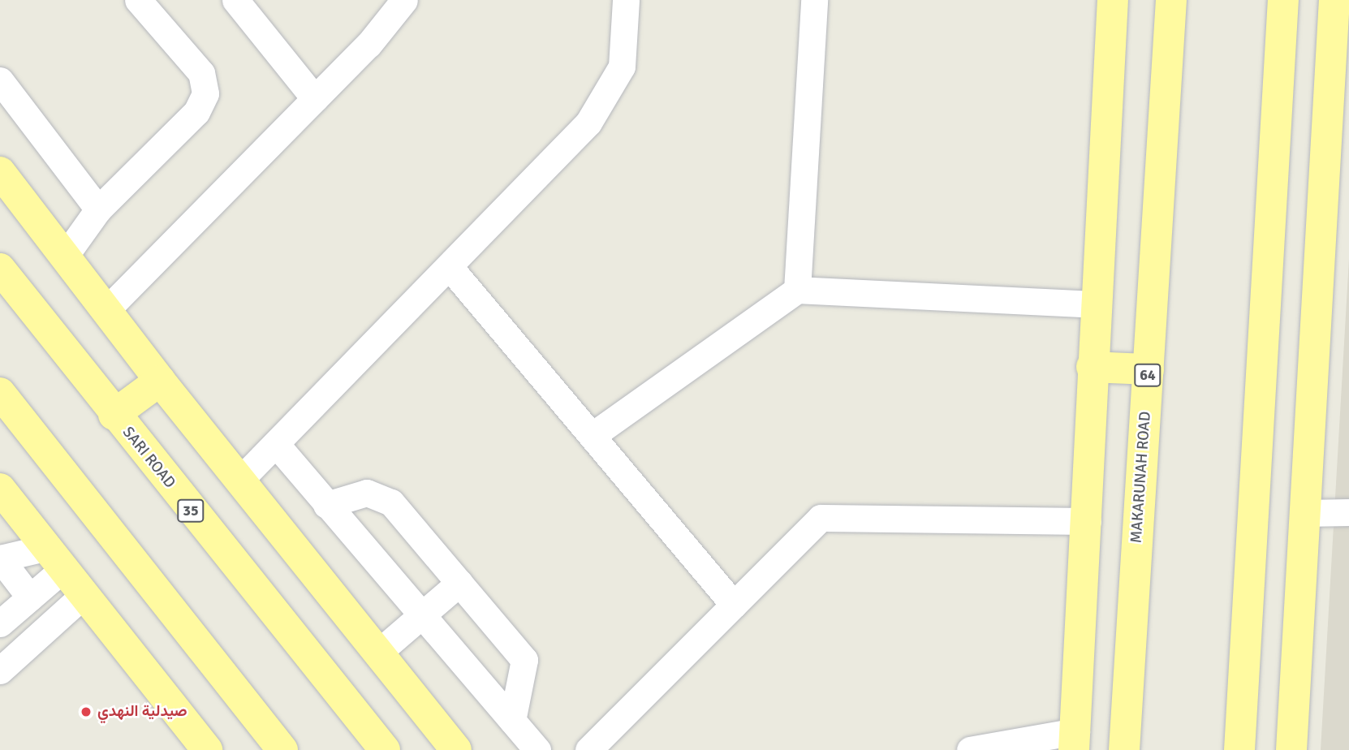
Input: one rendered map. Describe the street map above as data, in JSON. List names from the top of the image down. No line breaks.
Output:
{"streets":{"main road":["64","SARI ROAD","MAKARUNAH ROAD","35"]},"places":["صيدلية النهدي"]}
